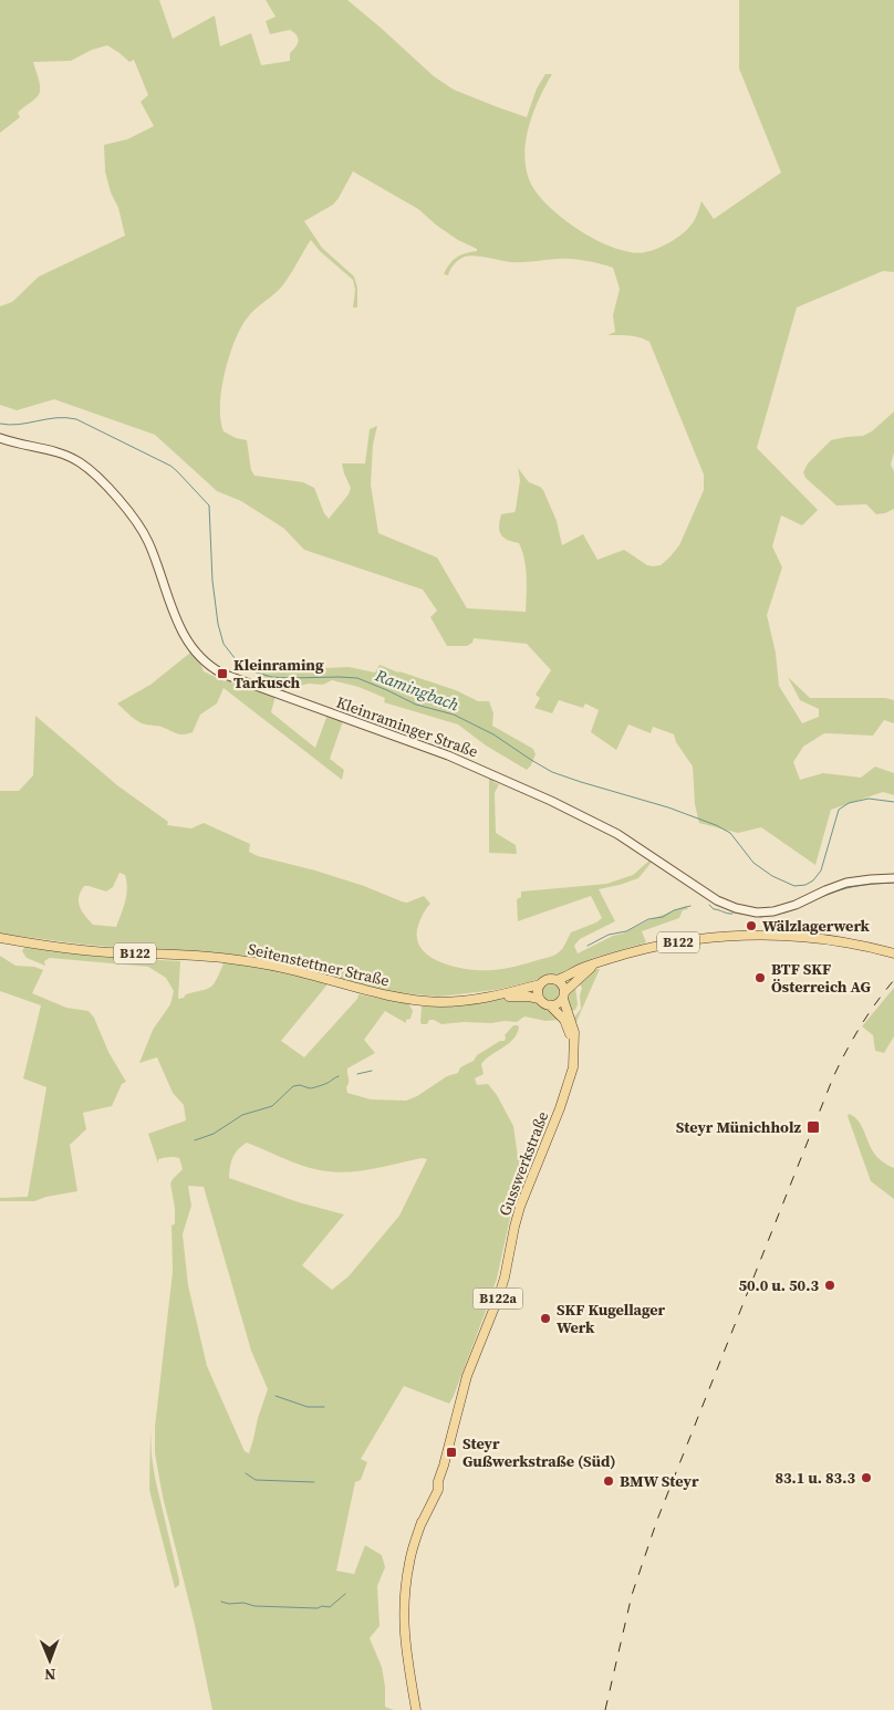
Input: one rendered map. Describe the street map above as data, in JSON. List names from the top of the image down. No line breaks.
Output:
{"streets":{"main road":["Kleinraminger Straße","B122","Seitenstettner Straße","Gusswerkstraße","B122a"]},"crossings":[["B122","Seitenstettner Straße"],["B122","Gusswerkstraße"],["Seitenstettner Straße","Gusswerkstraße"]],"water":["Ramingbach"],"places":{"transit":["Kleinraming Tarkusch","Steyr Münichholz","Steyr Gußwerkstraße (Süd)"],"other":["Wälzlagerwerk","BTF SKF Österreich AG","50.0 u. 50.3","SKF Kugellager Werk","83.1 u. 83.3","BMW Steyr"]},"north":"bottom"}
